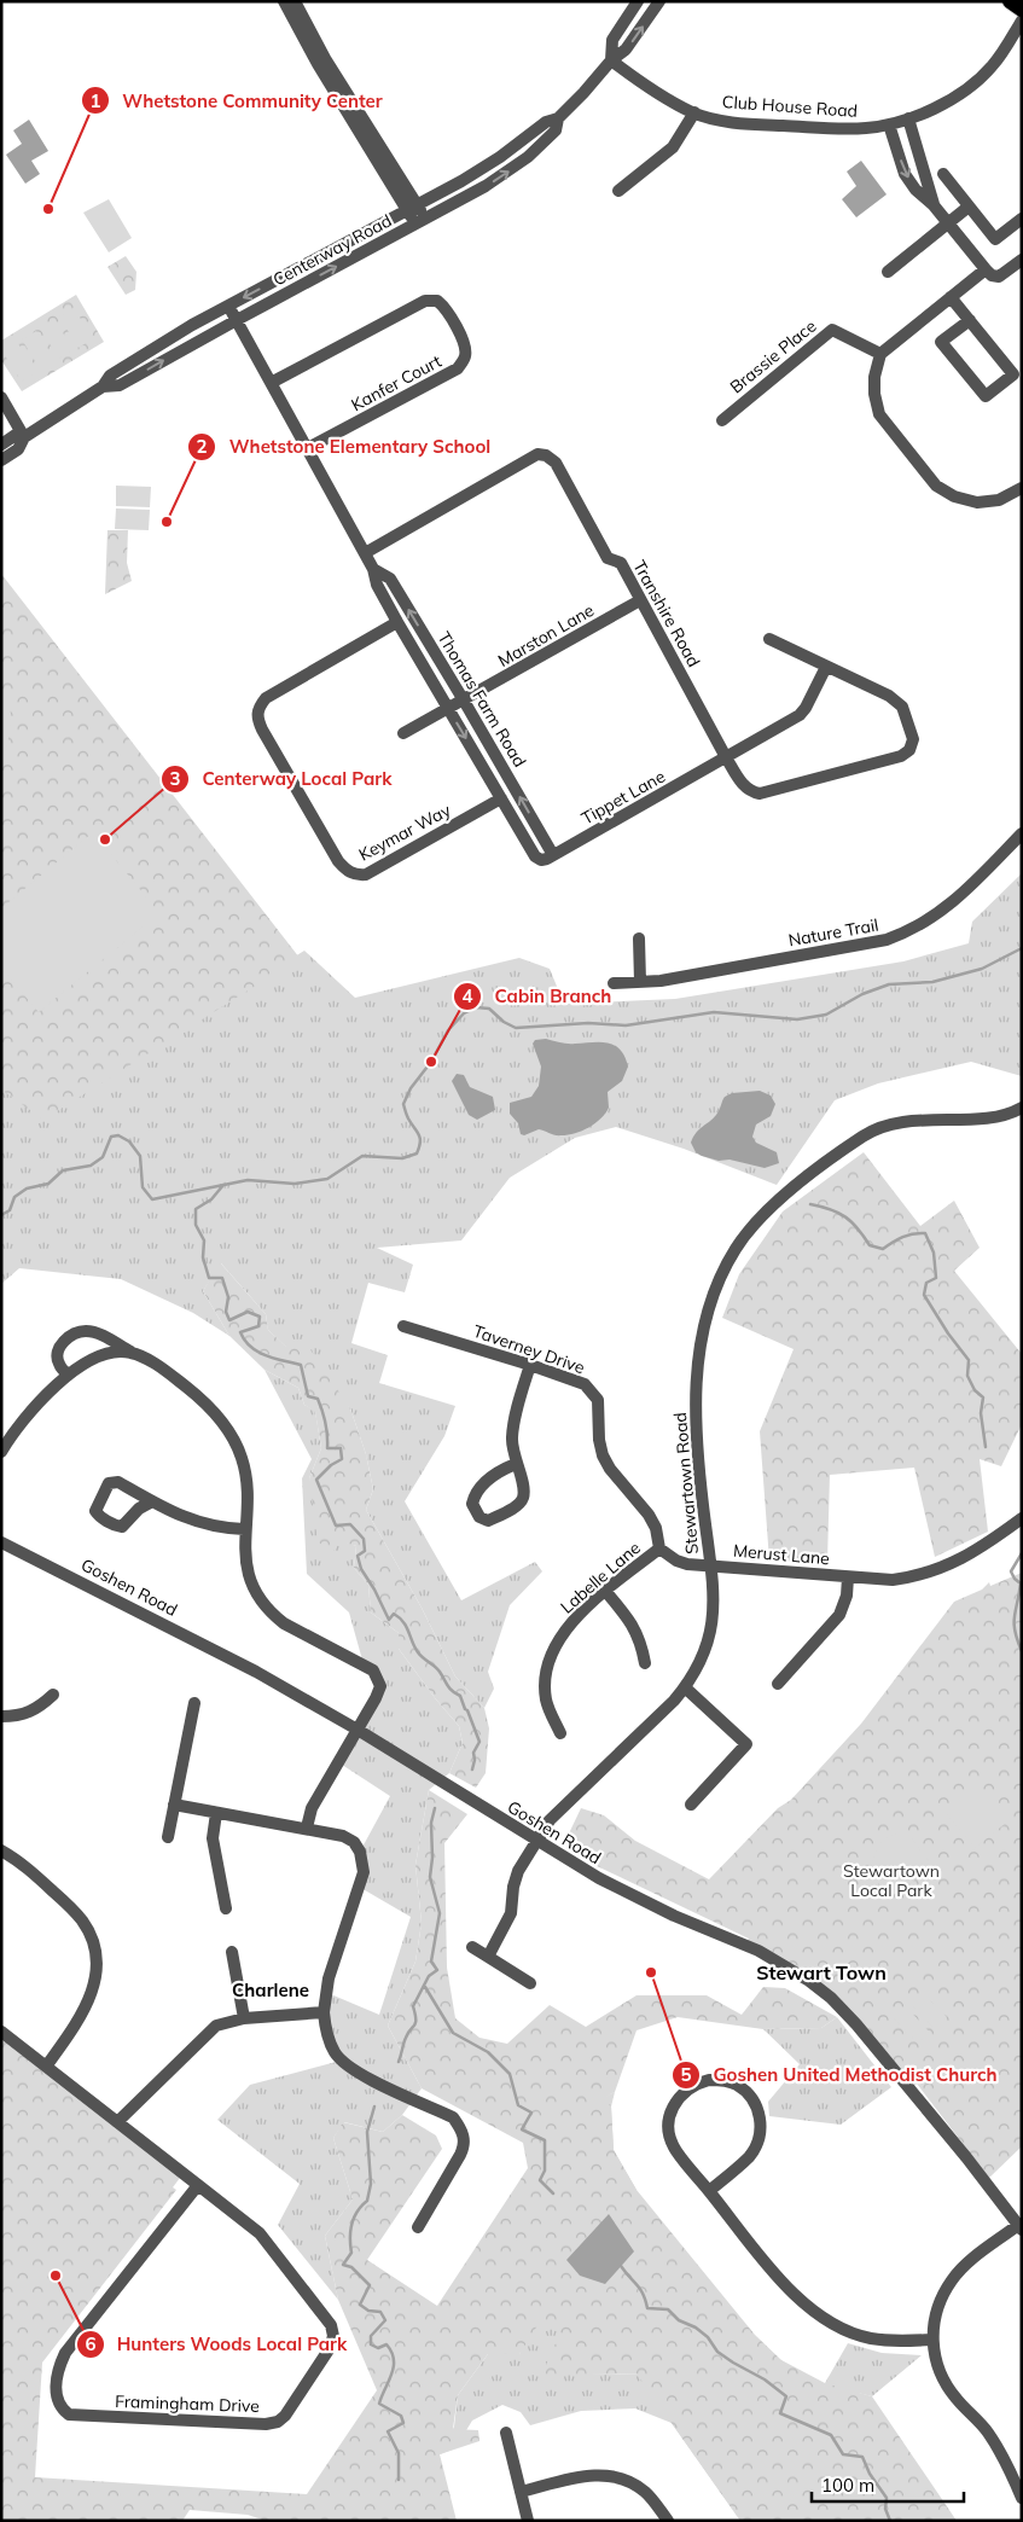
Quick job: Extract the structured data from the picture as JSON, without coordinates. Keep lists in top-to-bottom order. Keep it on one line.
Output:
{"streets":{"street":["Club House Road","Centerway Road","Brassie Place","Kanfer Court","Transhire Road","Marston Lane","Thomas Farm Road","Tippet Lane","Keymar Way","Nature Trail","Taverney Drive","Stewartown Road","Merust Lane","Labelle Lane","Goshen Road","Framingham Drive"]},"crossings":[["Club House Road","Centerway Road"],["Centerway Road","Thomas Farm Road"],["Kanfer Court","Thomas Farm Road"],["Transhire Road","Marston Lane"],["Transhire Road","Thomas Farm Road"],["Transhire Road","Tippet Lane"],["Marston Lane","Thomas Farm Road"],["Thomas Farm Road","Tippet Lane"],["Thomas Farm Road","Keymar Way"],["Taverney Drive","Labelle Lane"],["Stewartown Road","Merust Lane"],["Stewartown Road","Goshen Road"]],"districts":["Stewart Town","Charlene"],"parks":["Stewartown Local Park"],"places":["Whetstone Community Center","Whetstone Elementary School","Centerway Local Park","Cabin Branch","Goshen United Methodist Church","Hunters Woods Local Park"],"scale_bar":"100 m"}
